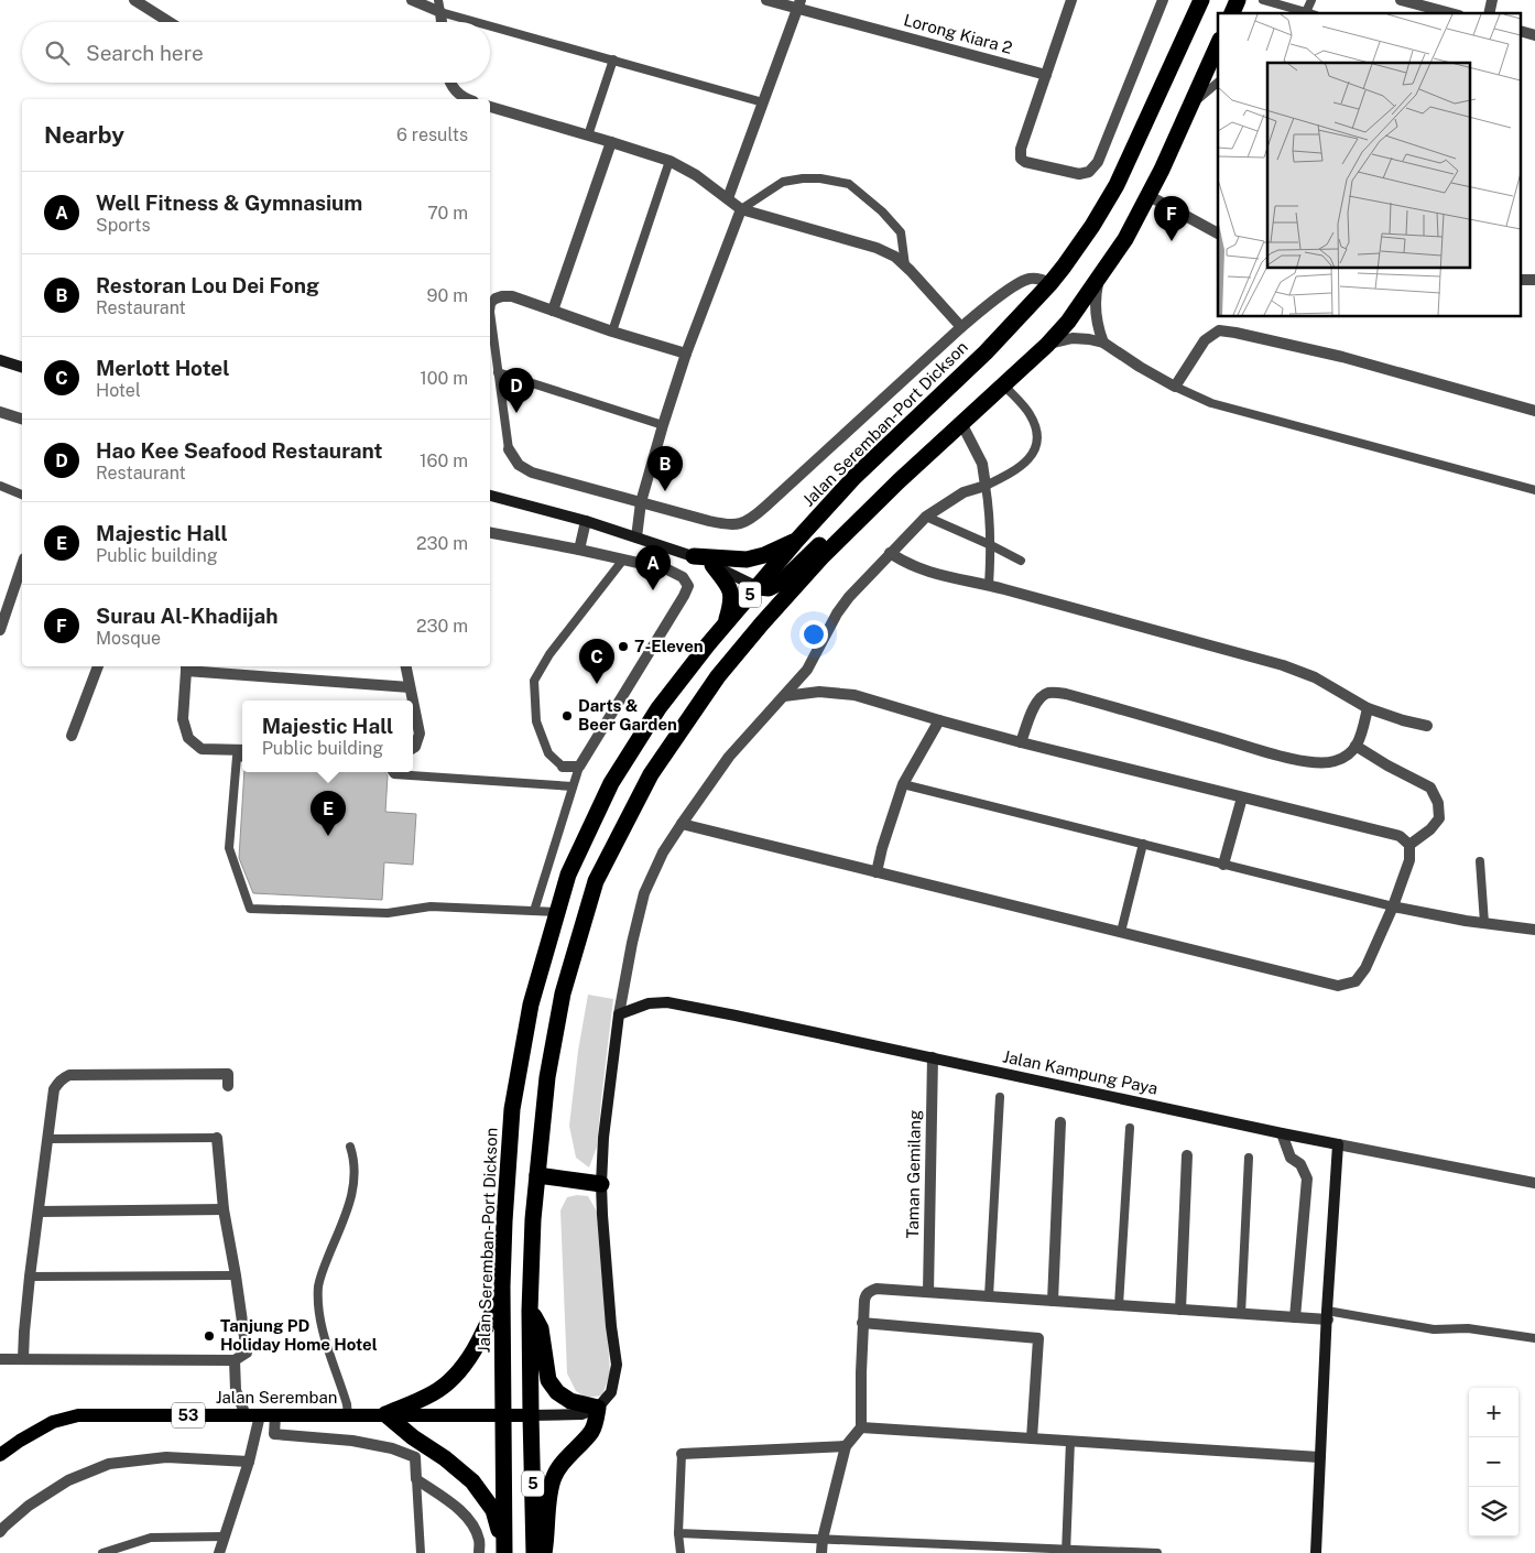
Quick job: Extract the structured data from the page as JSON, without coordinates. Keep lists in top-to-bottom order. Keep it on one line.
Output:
{"streets":{"highway":["Jalan Seremban-Port Dickson","5"],"main road":["Jalan Seremban","53"],"street":["Lorong Kiara 2","Jalan Kampung Paya","Taman Gemilang"]},"crossings":[["Jalan Seremban-Port Dickson","5"],["Jalan Seremban-Port Dickson","Jalan Seremban"],["5","Jalan Seremban"],["Jalan Kampung Paya","Taman Gemilang"]],"places":["7-Eleven","Darts & Beer Garden","Tanjung PD Holiday Home Hotel"],"page":{"search":"Search here","heading":["Nearby","6 results"],"list":[{"mark":"A","name":"Well Fitness & Gymnasium","note":"Sports","value":"70 m"},{"mark":"B","name":"Restoran Lou Dei Fong","note":"Restaurant","value":"90 m"},{"mark":"C","name":"Merlott Hotel","note":"Hotel","value":"100 m"},{"mark":"D","name":"Hao Kee Seafood Restaurant","note":"Restaurant","value":"160 m"},{"mark":"E","name":"Majestic Hall","note":"Public building","value":"230 m"},{"mark":"F","name":"Surau Al-Khadijah","note":"Mosque","value":"230 m"}],"pins":["F","D","B","A","C","E"],"popup":["Majestic Hall","Public building"],"map_buttons":["+","−"]}}
